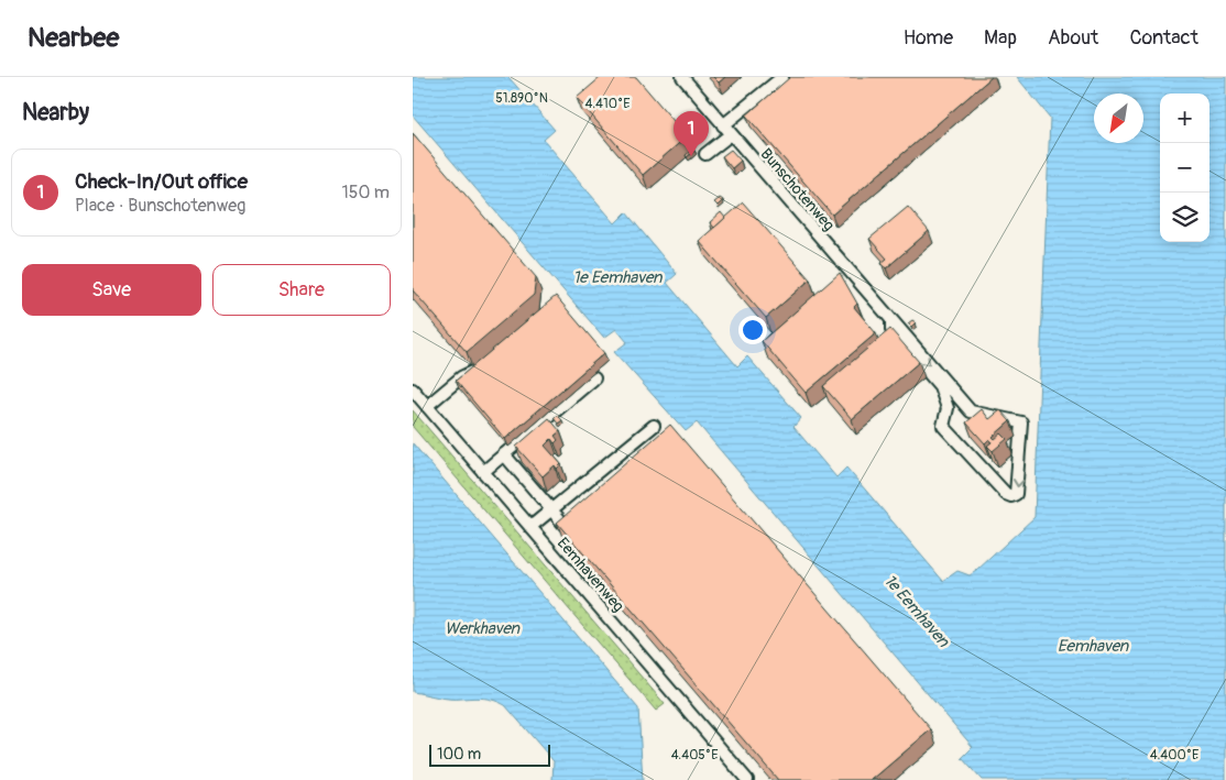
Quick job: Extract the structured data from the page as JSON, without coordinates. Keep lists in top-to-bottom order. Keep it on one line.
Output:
{"streets":{"street":["Bunschotenweg","Eemhavenweg"]},"water":["1e Eemhaven","Werkhaven","Eemhaven"],"scale_bar":"100 m","north":"bottom left","page":{"header":"Nearbee","nav":["Home","Map","About","Contact"],"heading":"Nearby","map_buttons":["+","−"],"pins":"1","list":[{"mark":"1","name":"Check-In/Out office","note":"Place · Bunschotenweg","value":"150 m"}],"buttons":["Save","Share"],"scale":"100 m"},"coordinates":["51.890°N","4.410°E","4.405°E","4.400°E"]}
